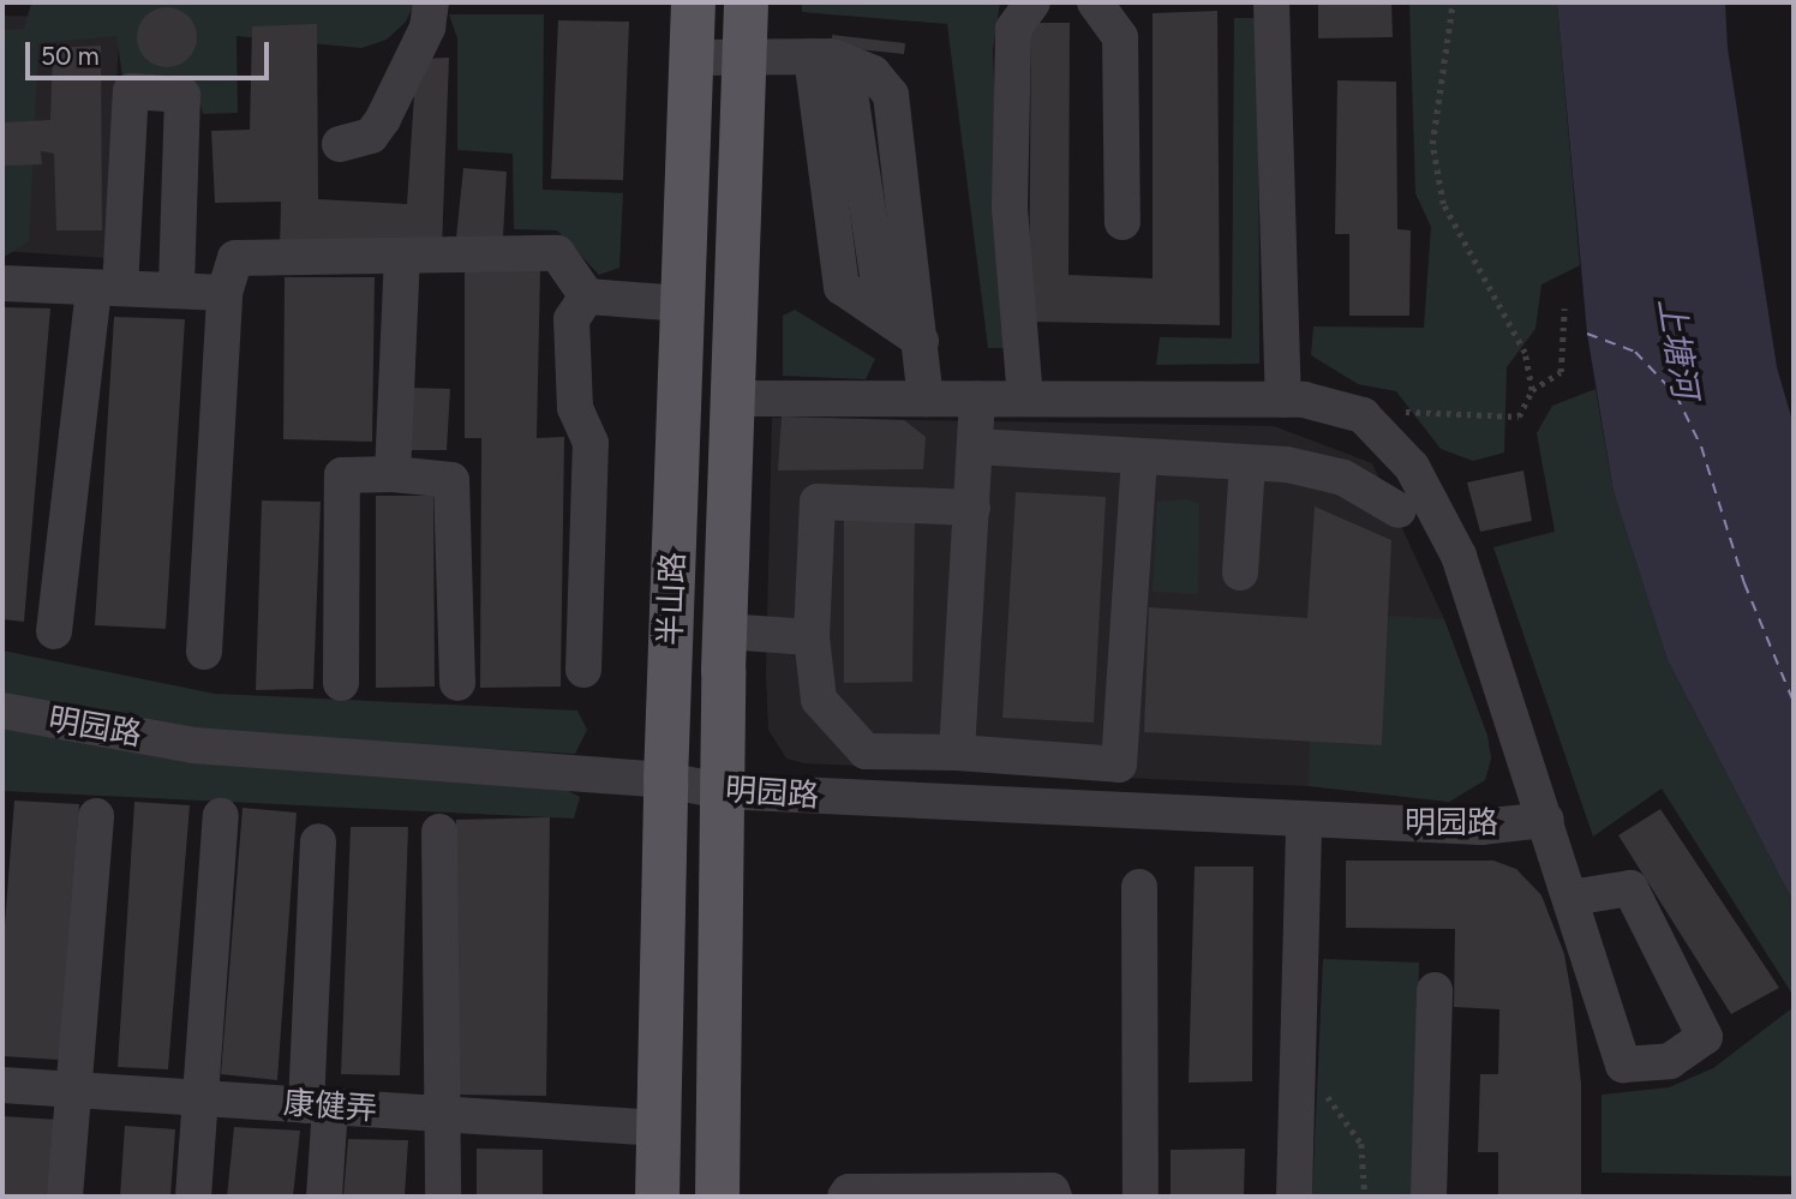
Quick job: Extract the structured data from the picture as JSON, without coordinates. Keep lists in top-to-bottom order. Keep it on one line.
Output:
{"streets":{"main road":["半山路"],"street":["明园路","康健弄"]},"crossings":[["半山路","明园路"],["半山路","康健弄"]],"water":["上塘河"],"scale_bar":"50 m"}
